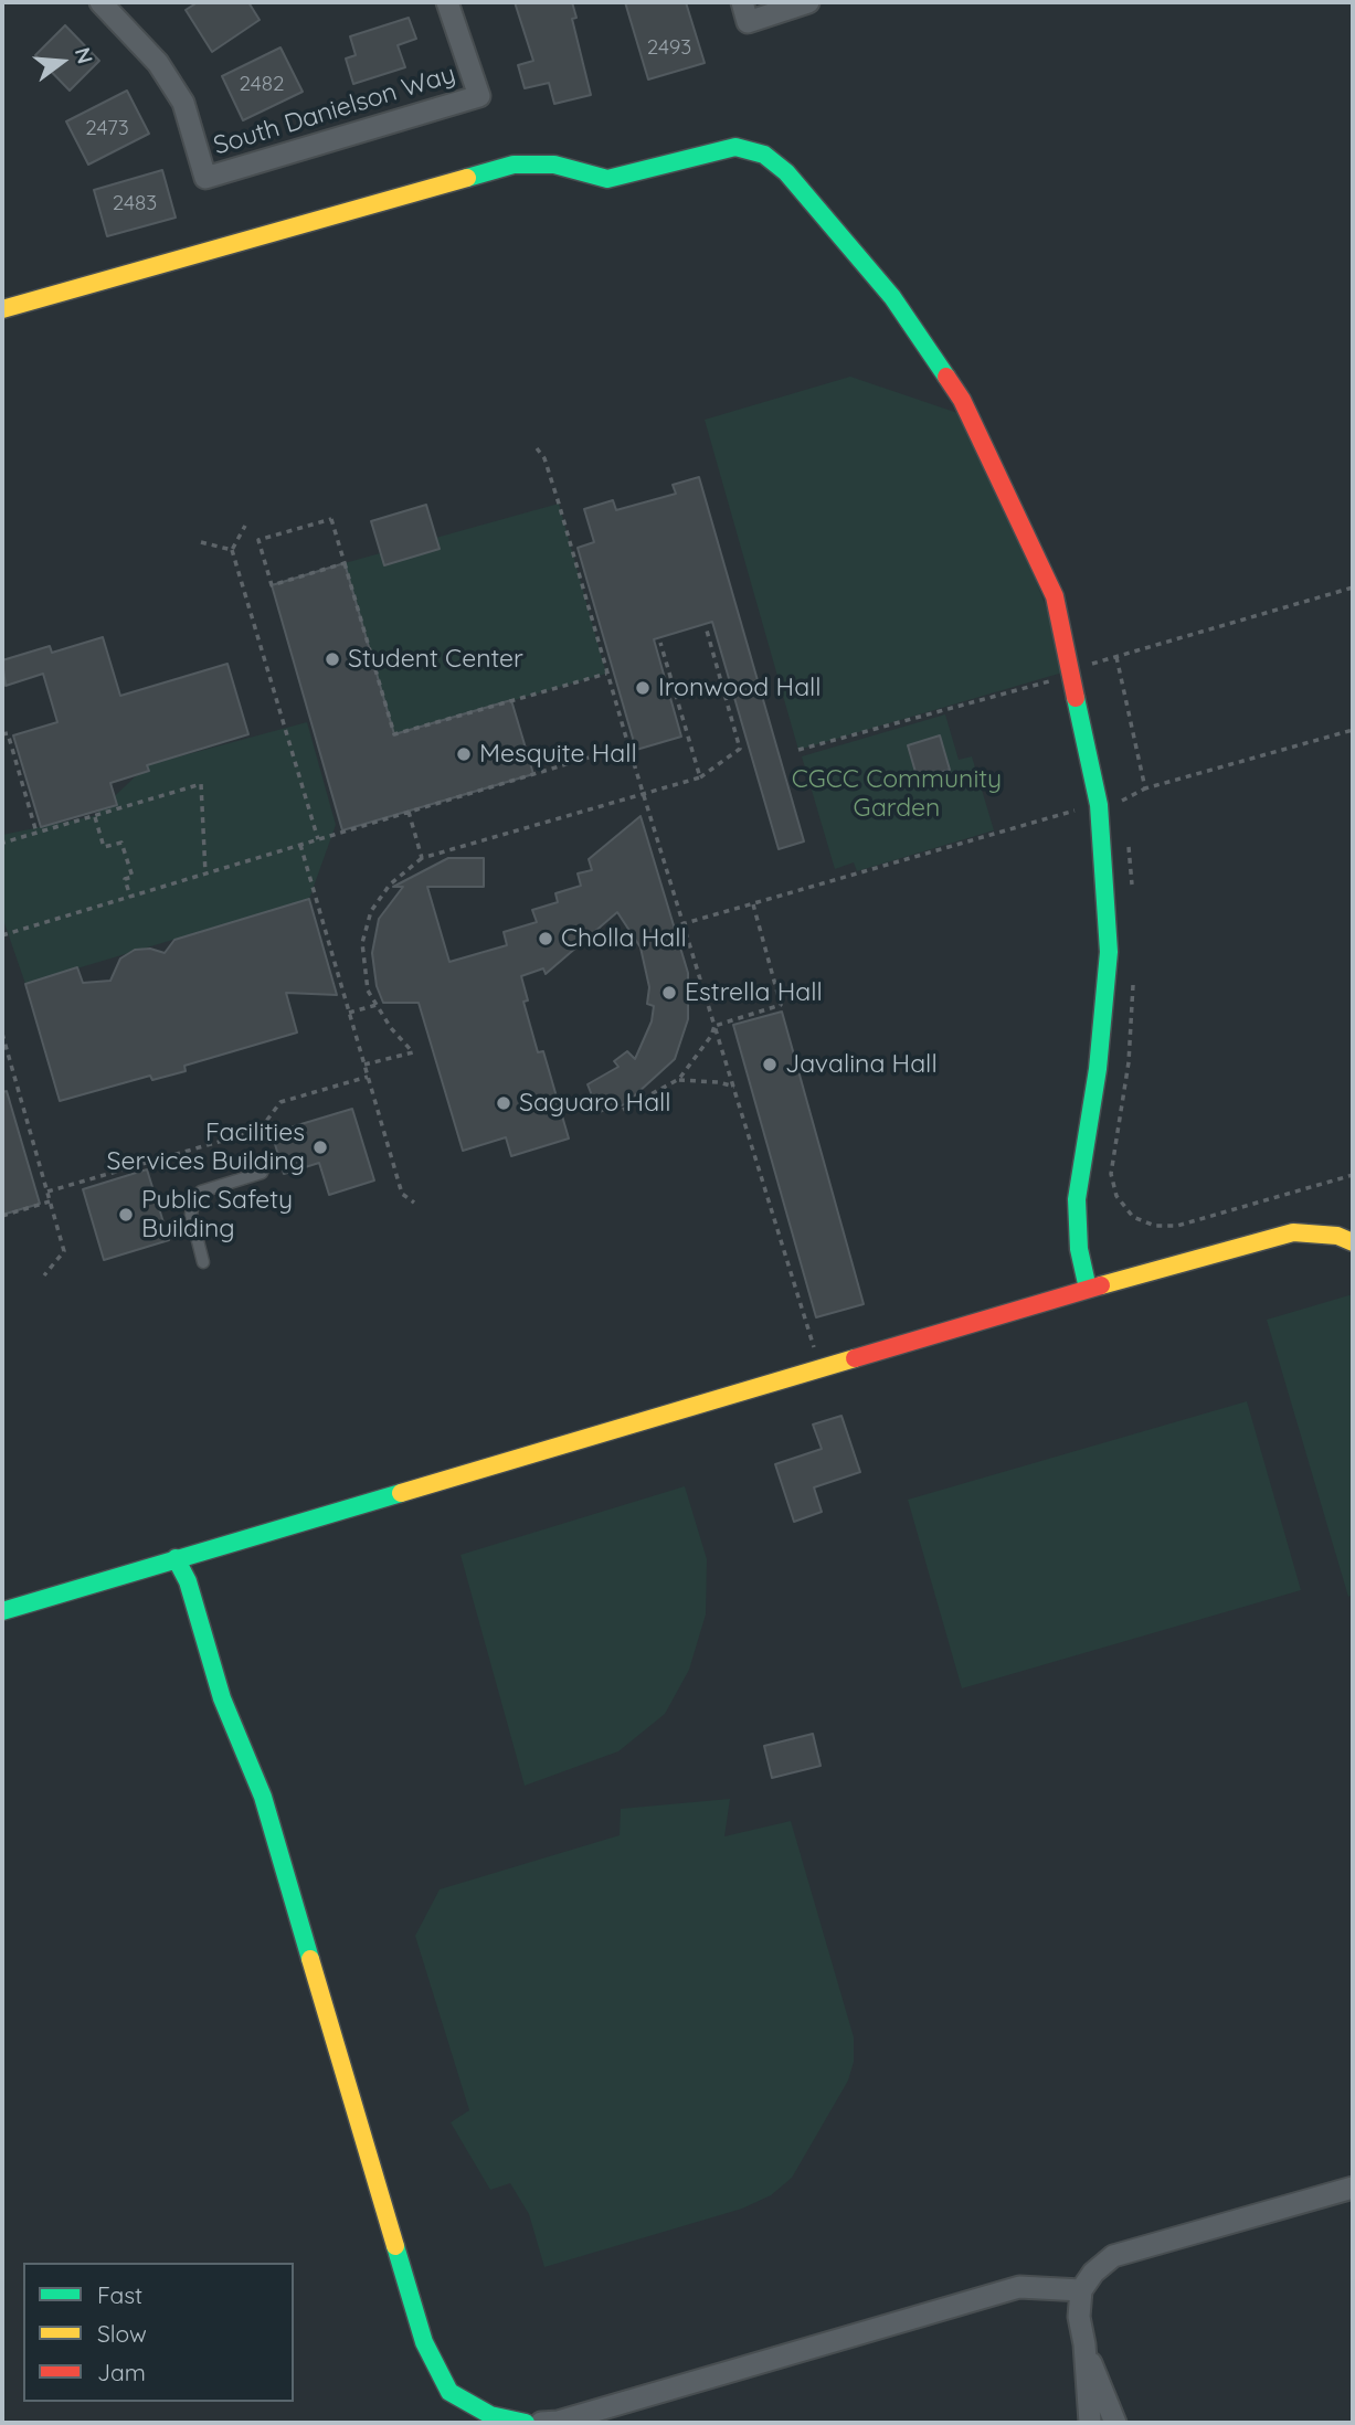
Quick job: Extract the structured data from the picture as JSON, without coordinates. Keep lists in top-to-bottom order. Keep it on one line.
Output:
{"streets":{"street":["South Danielson Way"]},"parks":["CGCC Community Garden"],"places":["Student Center","Ironwood Hall","Mesquite Hall","Cholla Hall","Estrella Hall","Javalina Hall","Saguaro Hall","Facilities Services Building","Public Safety Building"],"house_numbers":["2493","2482","2473","2483"],"legend":["Fast","Slow","Jam"],"north":"right"}
